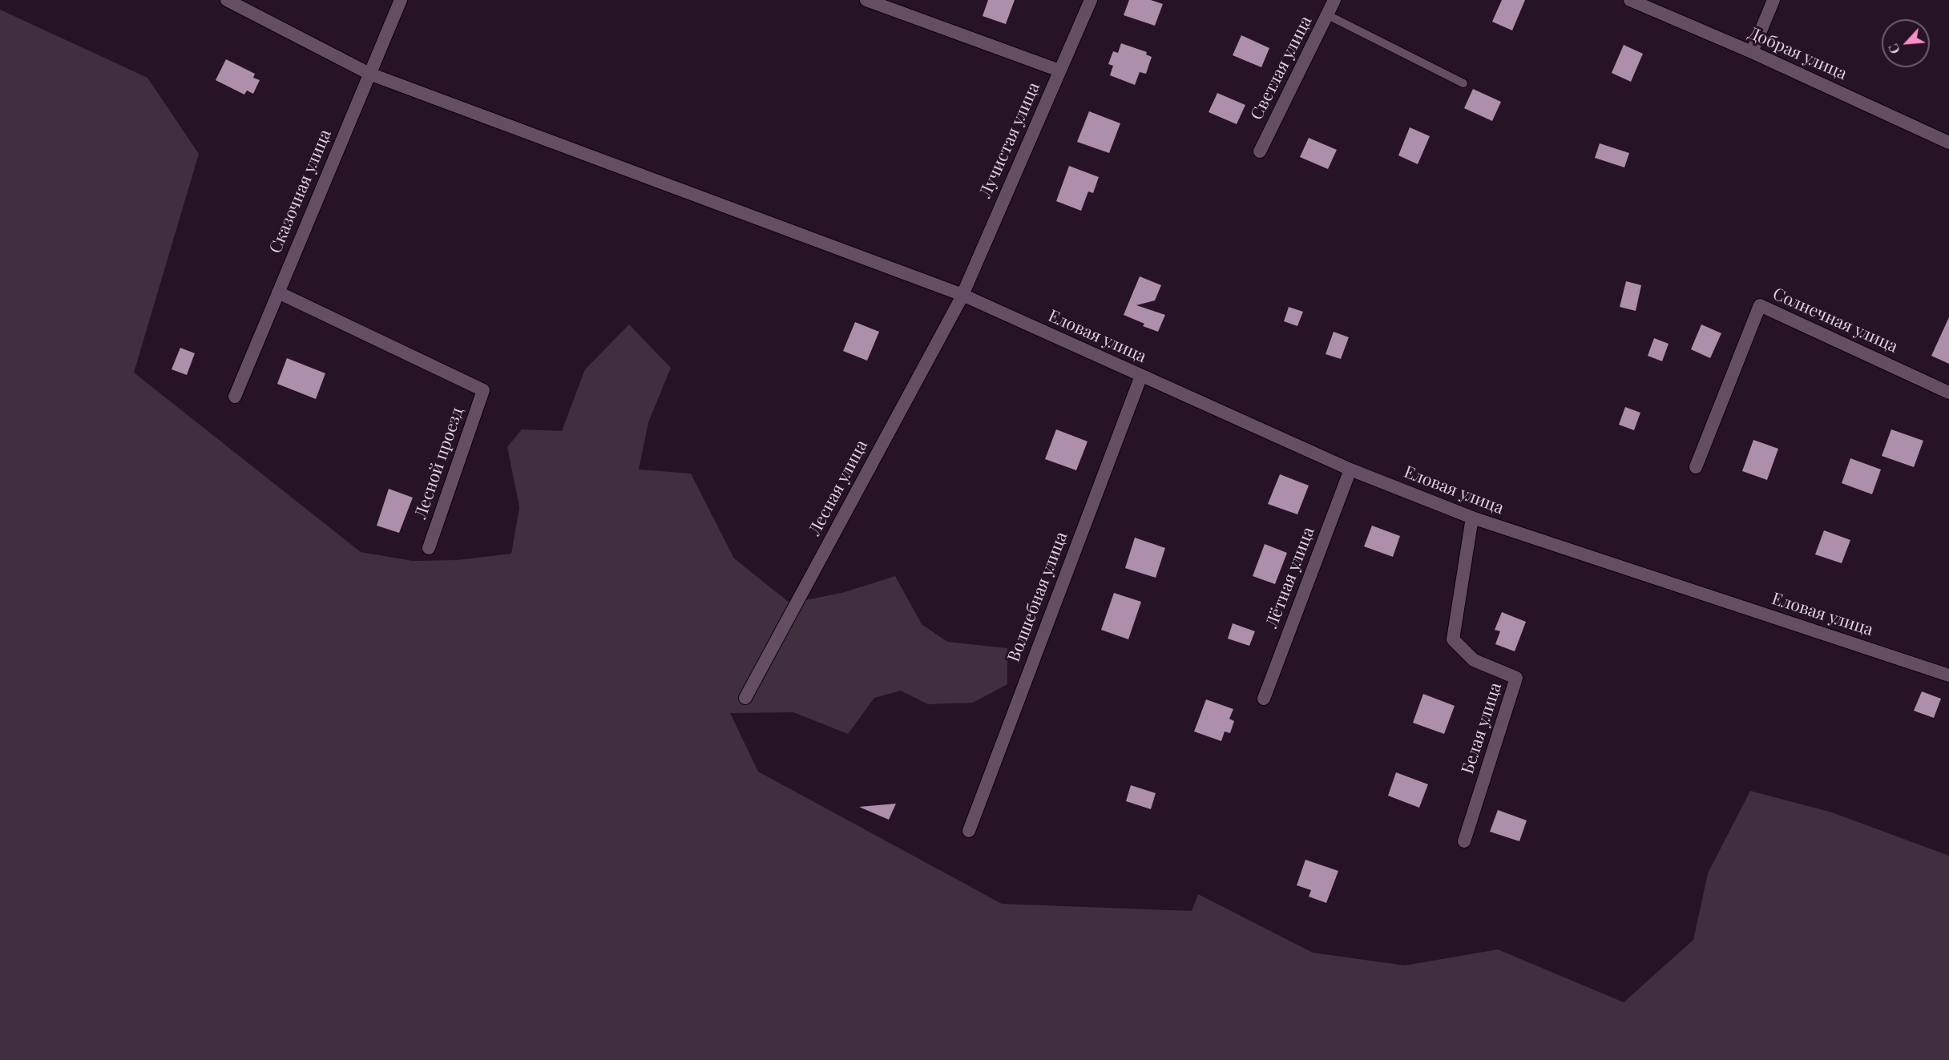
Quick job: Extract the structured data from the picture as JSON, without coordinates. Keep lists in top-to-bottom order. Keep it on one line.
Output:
{"streets":{"street":["Добрая улица","Светлая улица","Лучистая улица","Сказочная улица","Солнечная улица","Еловая улица","Лесной проезд","Лесная улица","Лётная улица","Волшебная улица","Белая улица"]},"crossings":[["Лучистая улица","Еловая улица"],["Лучистая улица","Лесная улица"],["Сказочная улица","Еловая улица"],["Сказочная улица","Лесной проезд"],["Еловая улица","Лесная улица"],["Еловая улица","Лётная улица"],["Еловая улица","Волшебная улица"],["Еловая улица","Белая улица"]],"north":"bottom left"}
